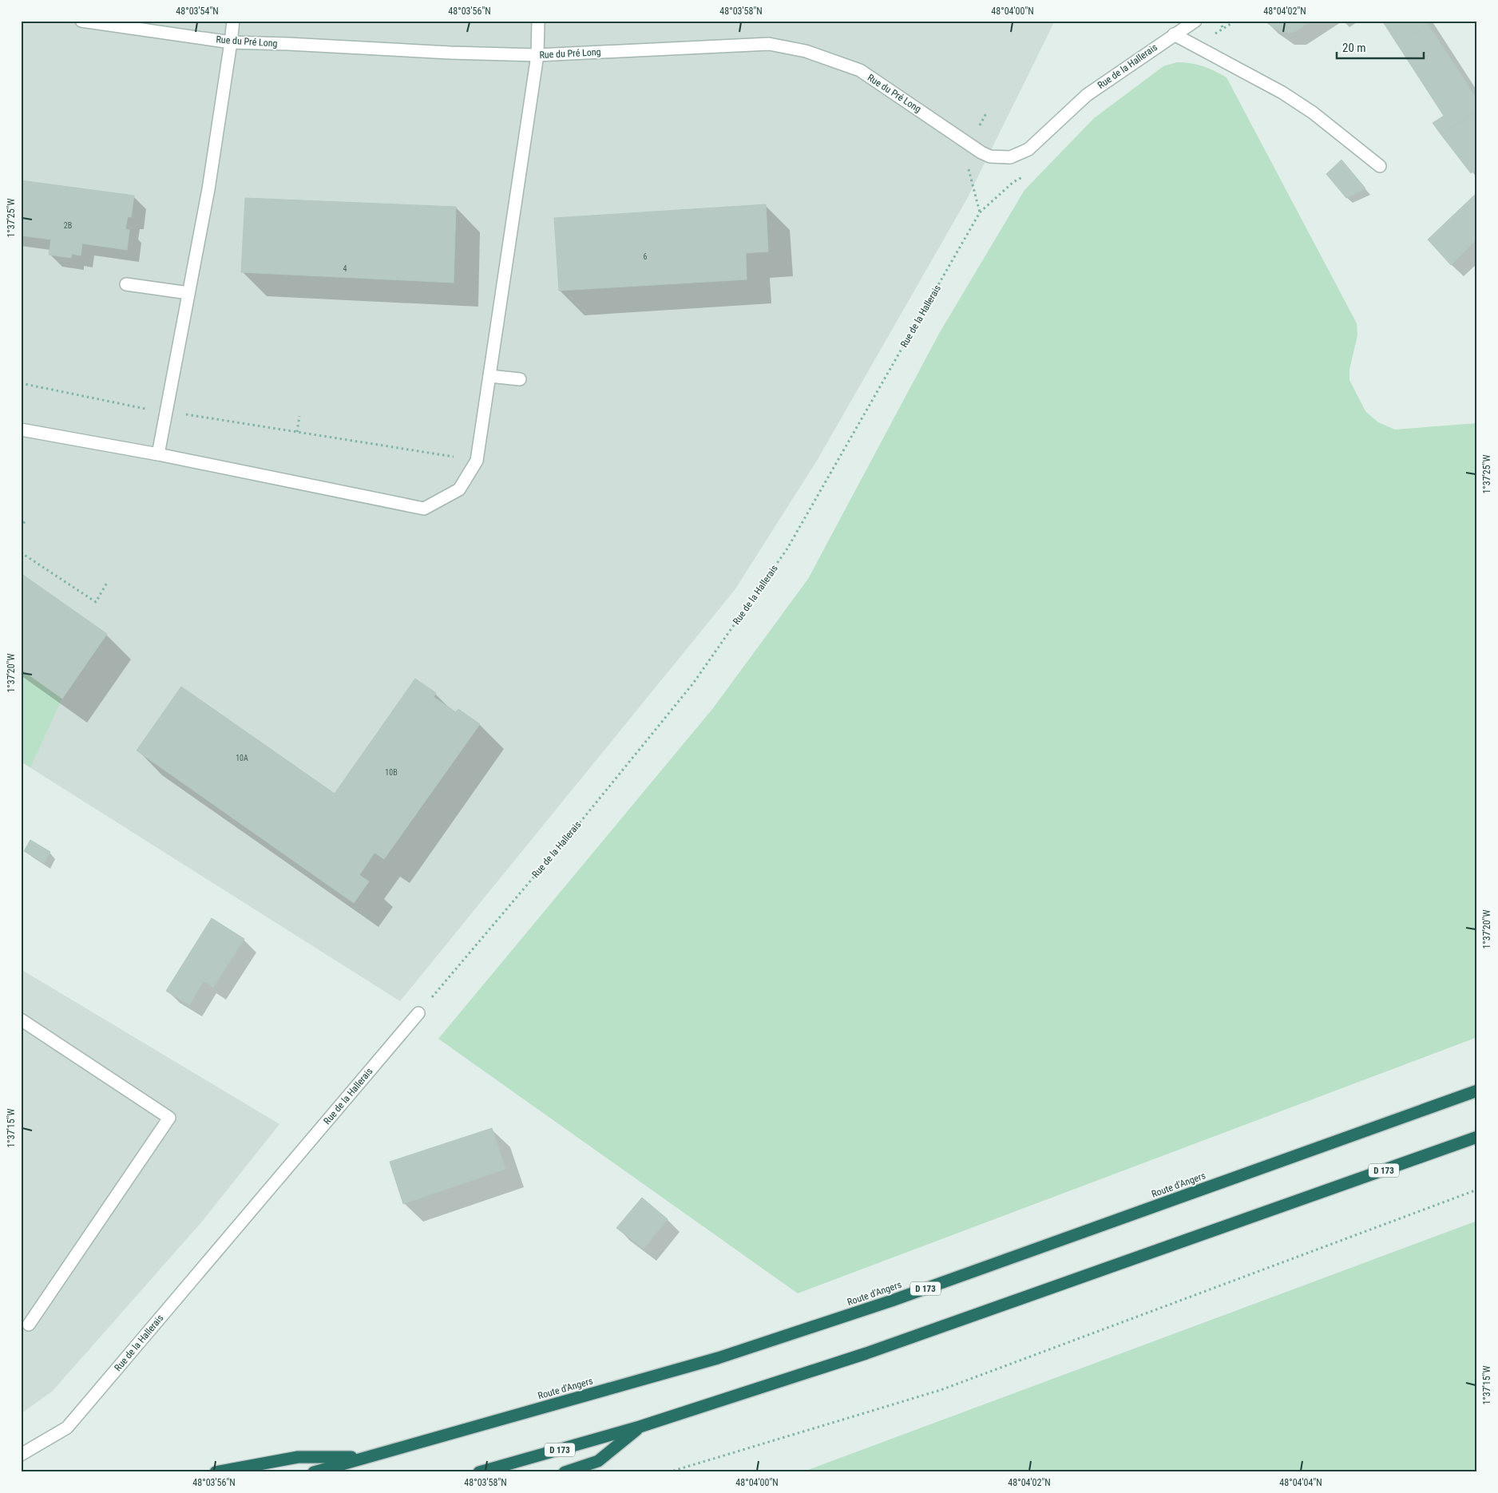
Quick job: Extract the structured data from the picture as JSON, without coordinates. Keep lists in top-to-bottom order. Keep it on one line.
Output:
{"streets":{"highway":["D 173","Route d'Angers"],"street":["Rue du Pré Long","Rue de la Hallerais"]},"crossings":[["Rue du Pré Long","Rue de la Hallerais"]],"house_numbers":["2B","6","4","10A","10B"],"scale_bar":"20 m","coordinates":["48°03'54\"N","48°03'56\"N","48°03'58\"N","48°04'00\"N","48°04'02\"N","1°37'25\"W","1°37'20\"W","1°37'15\"W","48°04'04\"N"]}
